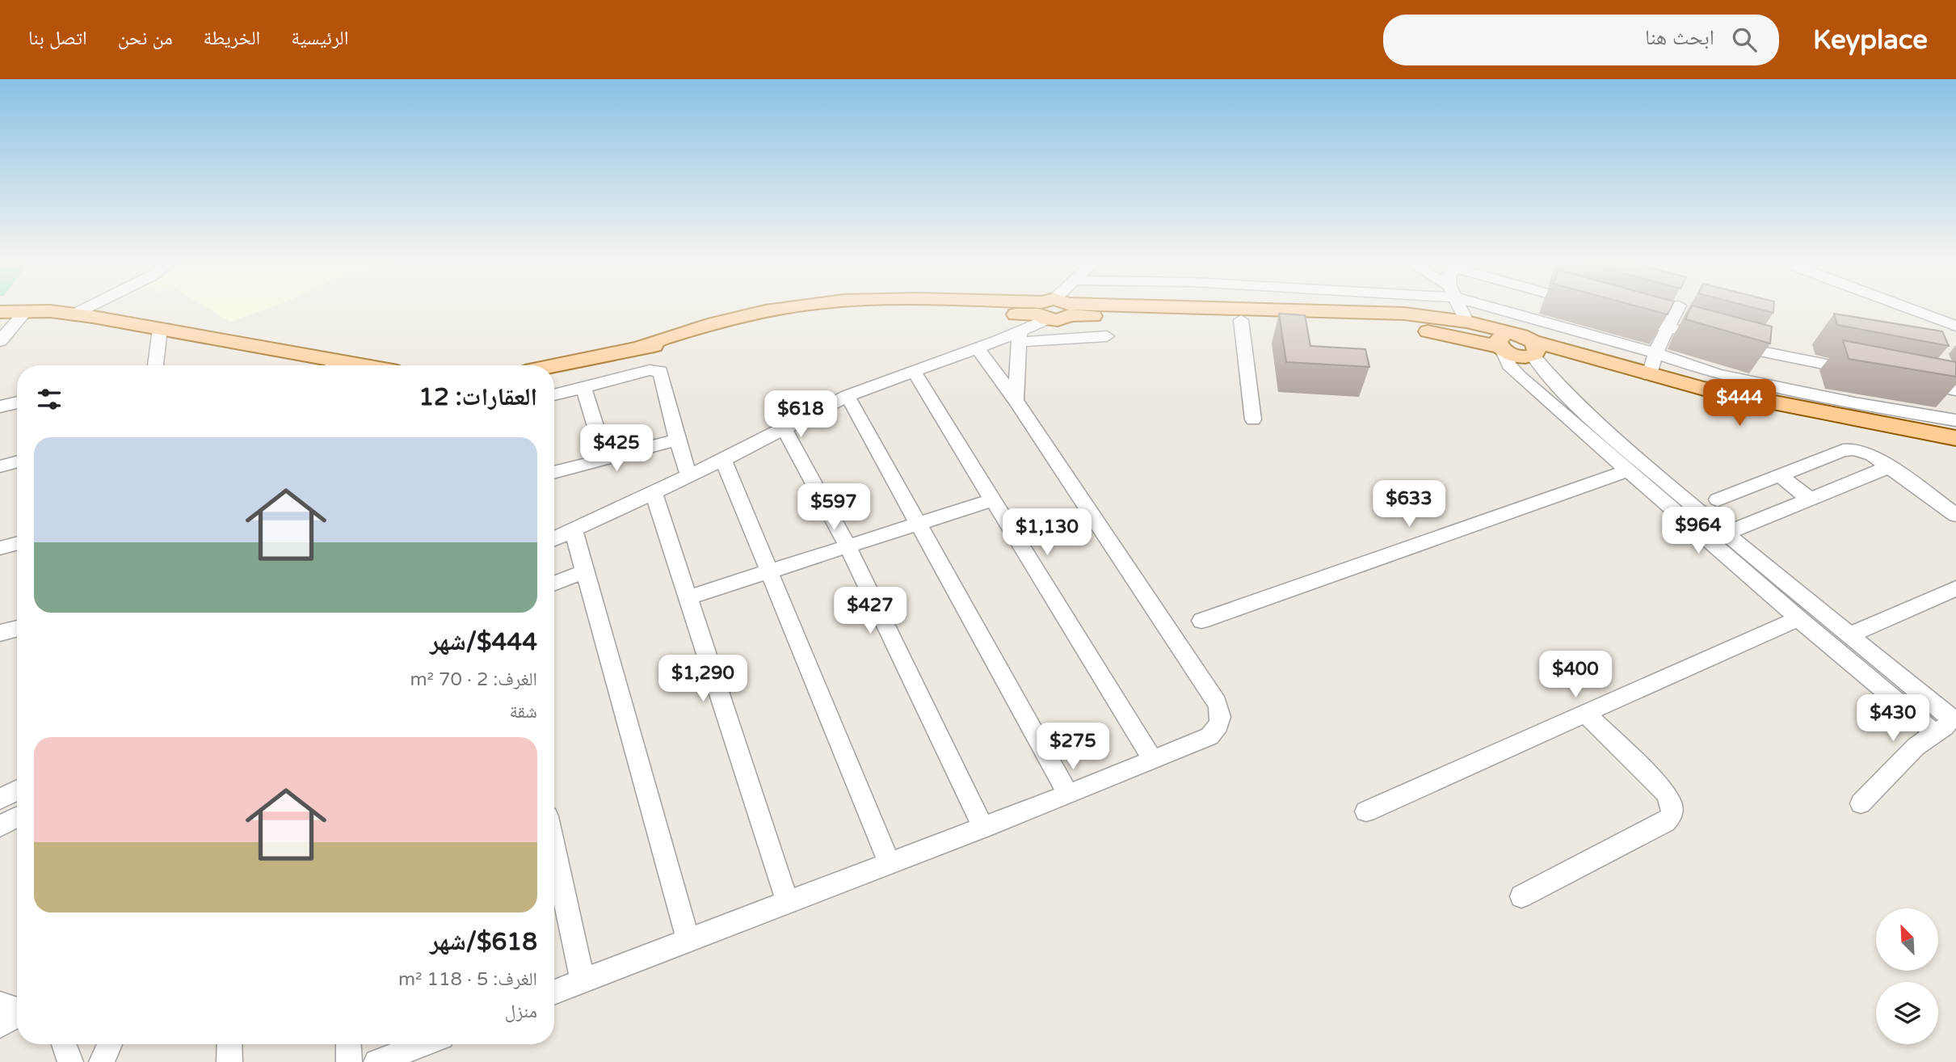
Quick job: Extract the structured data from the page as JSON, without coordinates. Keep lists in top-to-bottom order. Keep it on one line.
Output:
{"north":"top left","page":{"header":"Keyplace","search":"ابحث هنا","nav":["الرئيسية","الخريطة","من نحن","اتصل بنا"],"heading":"العقارات: 12","price":["$444","$618","$425","$633","$597","$964","$1,130","$427","$400","$1,290","$430","$275"],"list":[{"name":"$444/شهر","note":"الغرف: 2 · 70 m² · شقة"},{"name":"$618/شهر","note":"الغرف: 5 · 118 m² · منزل"}]}}
